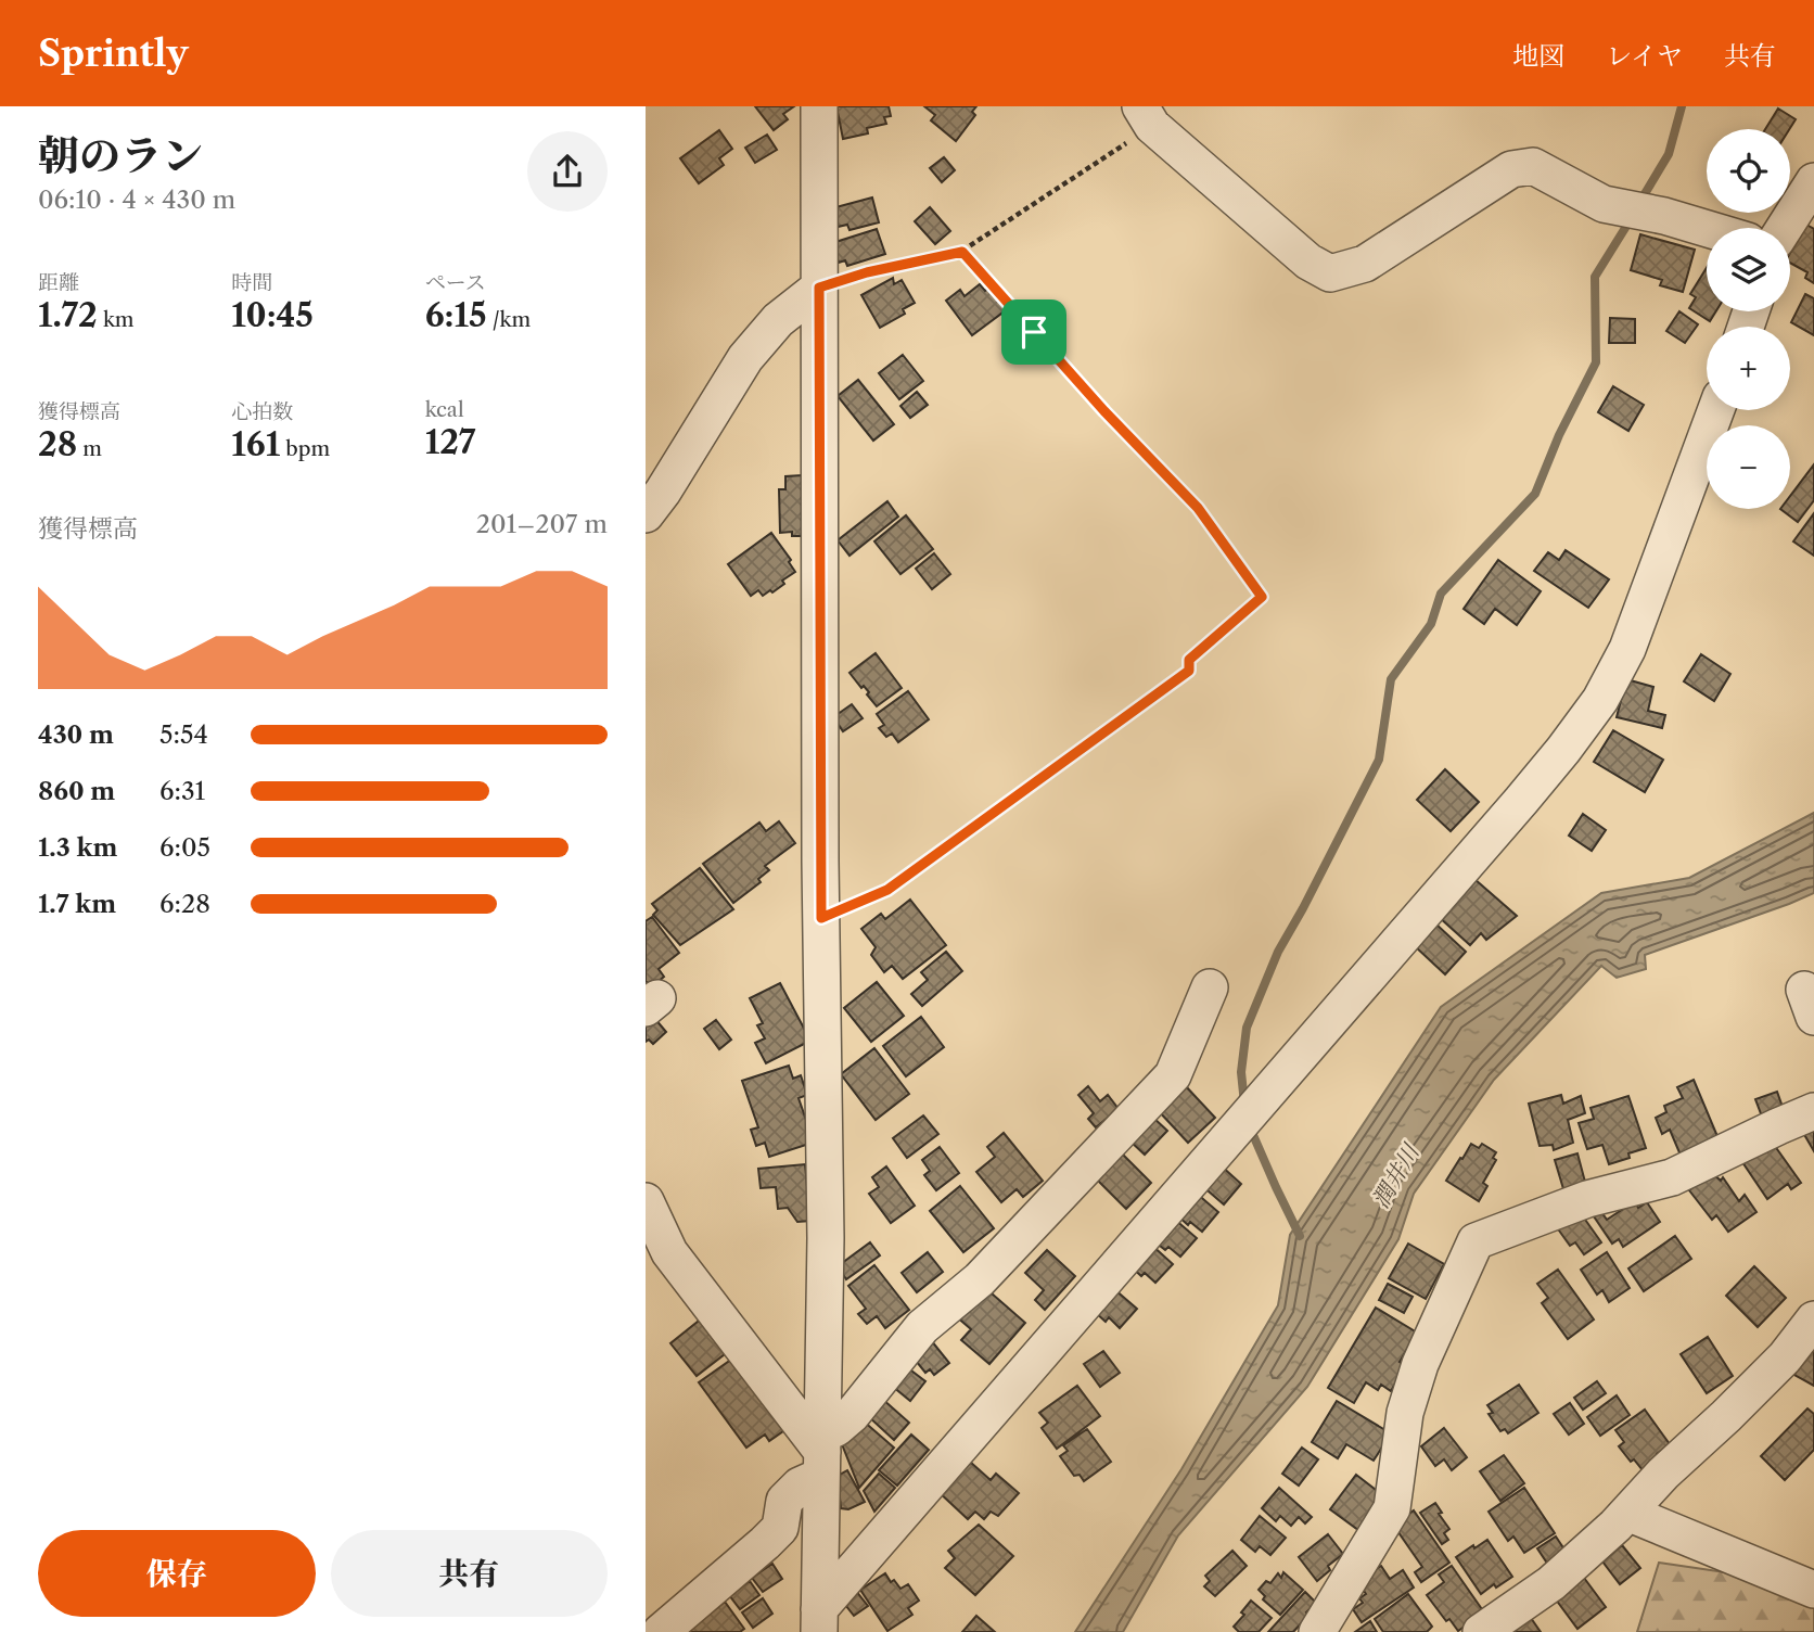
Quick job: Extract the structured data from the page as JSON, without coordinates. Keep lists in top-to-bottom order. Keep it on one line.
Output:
{"water":["潤井川"],"page":{"header":"Sprintly","nav":["地図","レイヤ","共有"],"heading":["朝のラン","06:10 · 4 × 430 m"],"map_buttons":["+","−"],"stats":[["距離","1.72 km"],["時間","10:45"],["ペース","6:15 /km"],["獲得標高","28 m"],["心拍数","161 bpm"],["kcal","127"]],"chart":["獲得標高","201–207 m"],"list":[{"name":"430 m","note":"5:54"},{"name":"860 m","note":"6:31"},{"name":"1.3 km","note":"6:05"},{"name":"1.7 km","note":"6:28"}],"buttons":["保存","共有"]}}
